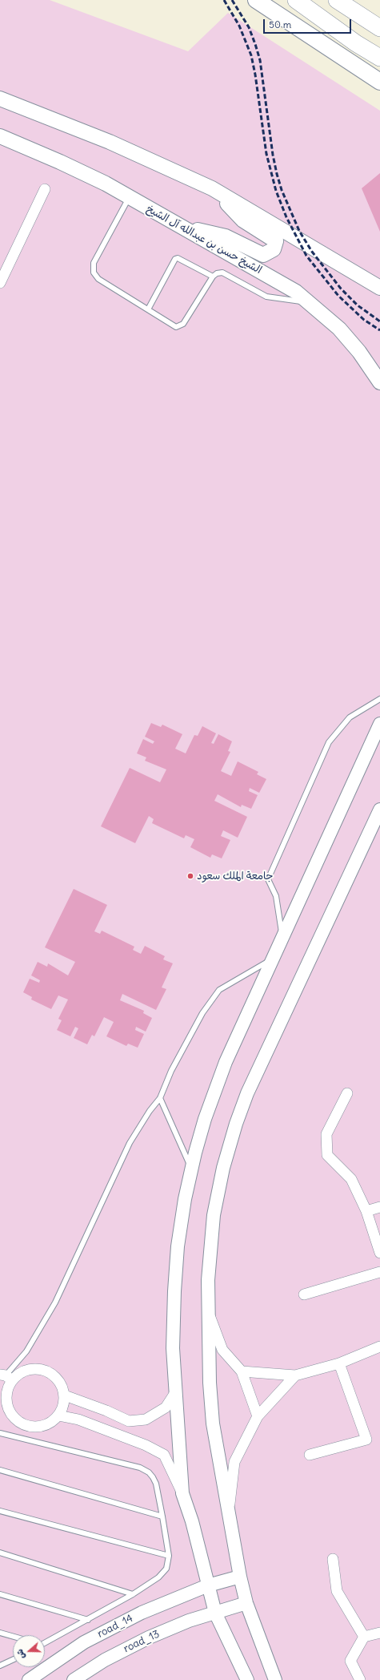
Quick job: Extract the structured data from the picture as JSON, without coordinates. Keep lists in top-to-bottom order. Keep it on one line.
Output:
{"streets":{"main road":["الشيخ حسن بن عبدالله آل الشيخ"],"street":["road_14","road_13"]},"places":["جامعة الملك سعود"],"scale_bar":"50 m","north":"left"}
